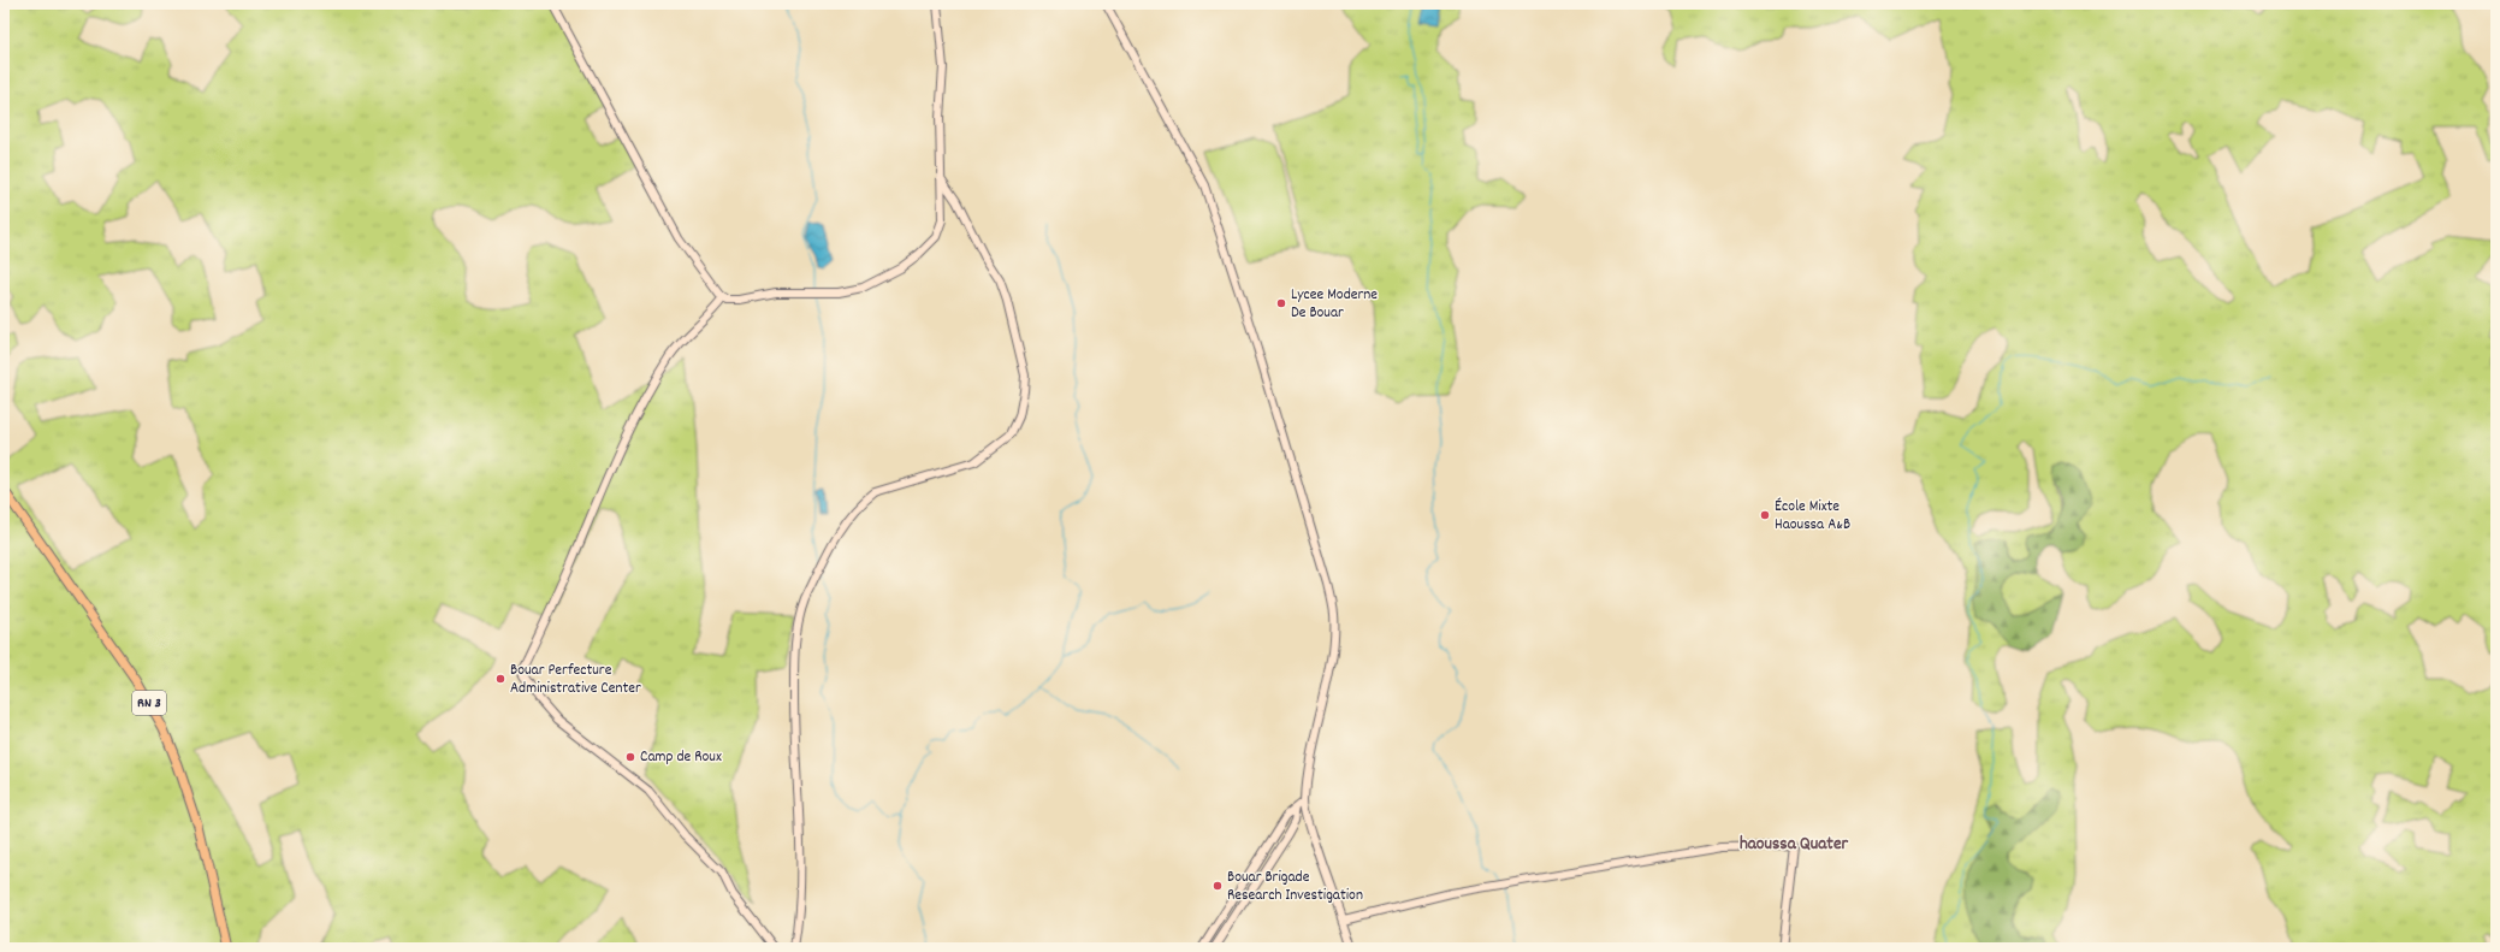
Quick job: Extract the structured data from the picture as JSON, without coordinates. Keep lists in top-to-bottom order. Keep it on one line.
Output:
{"streets":{"main road":["RN 3"]},"districts":["haoussa Quater"],"places":["Lycee Moderne De Bouar","École Mixte Haoussa A&B","Bouar Perfecture Administrative Center","Camp de Roux","Bouar Brigade Research Investigation"]}
